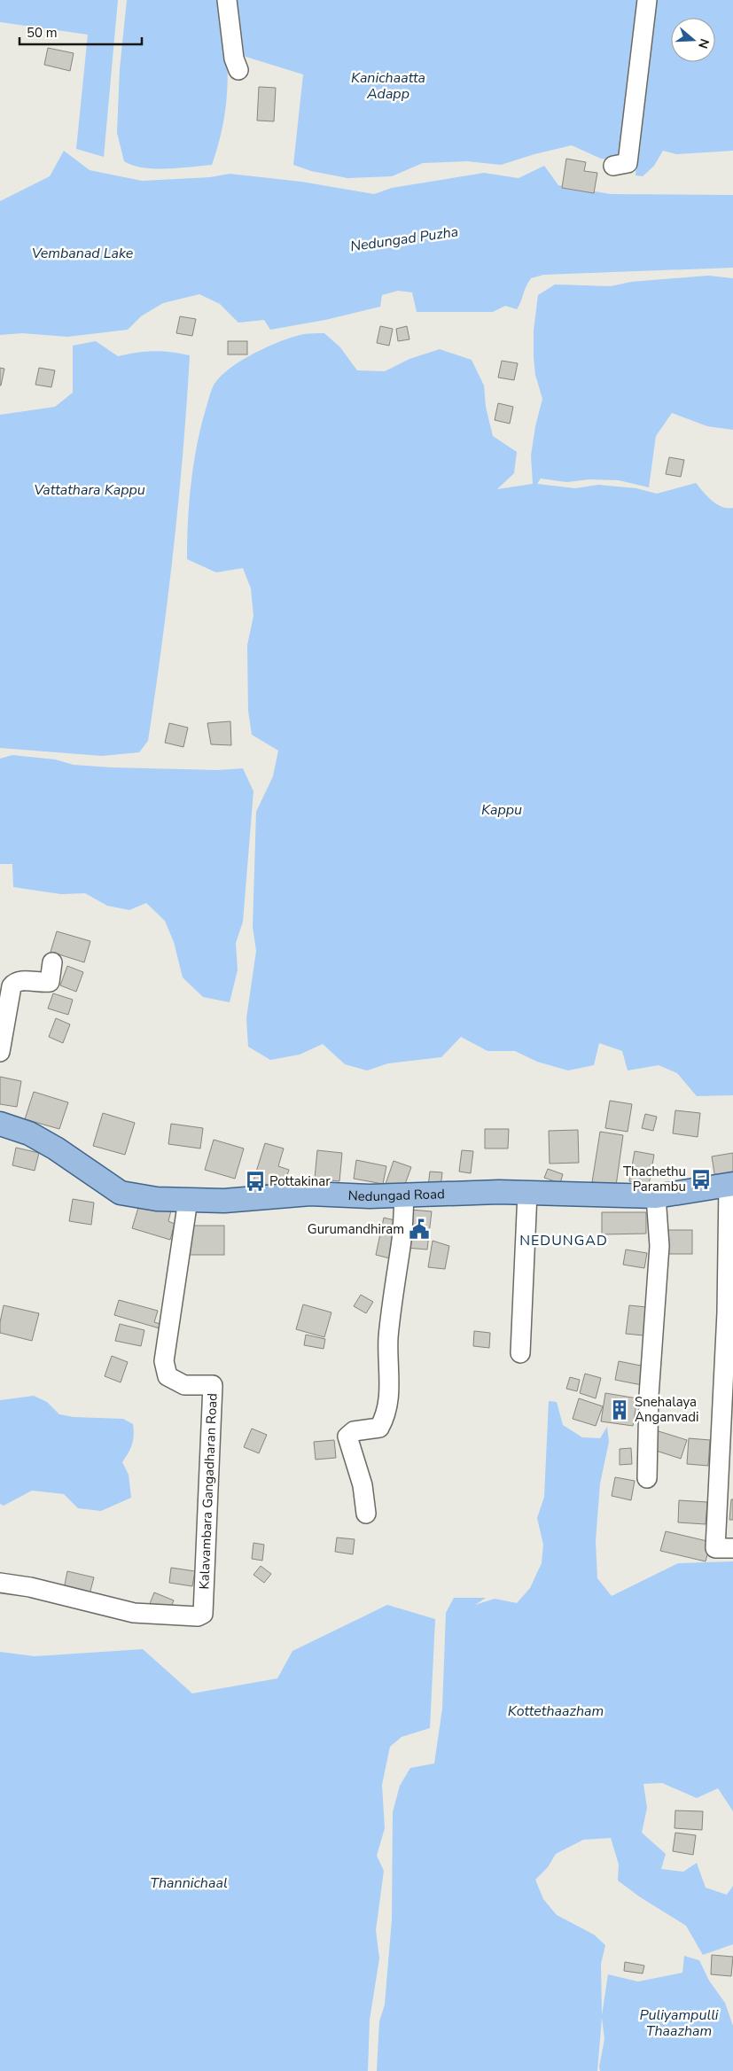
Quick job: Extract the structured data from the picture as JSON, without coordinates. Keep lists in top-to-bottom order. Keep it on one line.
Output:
{"streets":{"main road":["Nedungad Road"],"street":["Kalavambara Gangadharan Road"]},"crossings":[["Nedungad Road","Kalavambara Gangadharan Road"]],"districts":["NEDUNGAD"],"water":["Kanichaatta Adapp","Nedungad Puzha","Vembanad Lake","Vattathara Kappu","Kappu","Kottethaazham","Thannichaal","Puliyampulli Thaazham"],"places":{"bus stop":["Thachethu Parambu","Pottakinar"],"public building":["Gurumandhiram"],"building":["Snehalaya Anganvadi"]},"scale_bar":"50 m","north":"right"}
